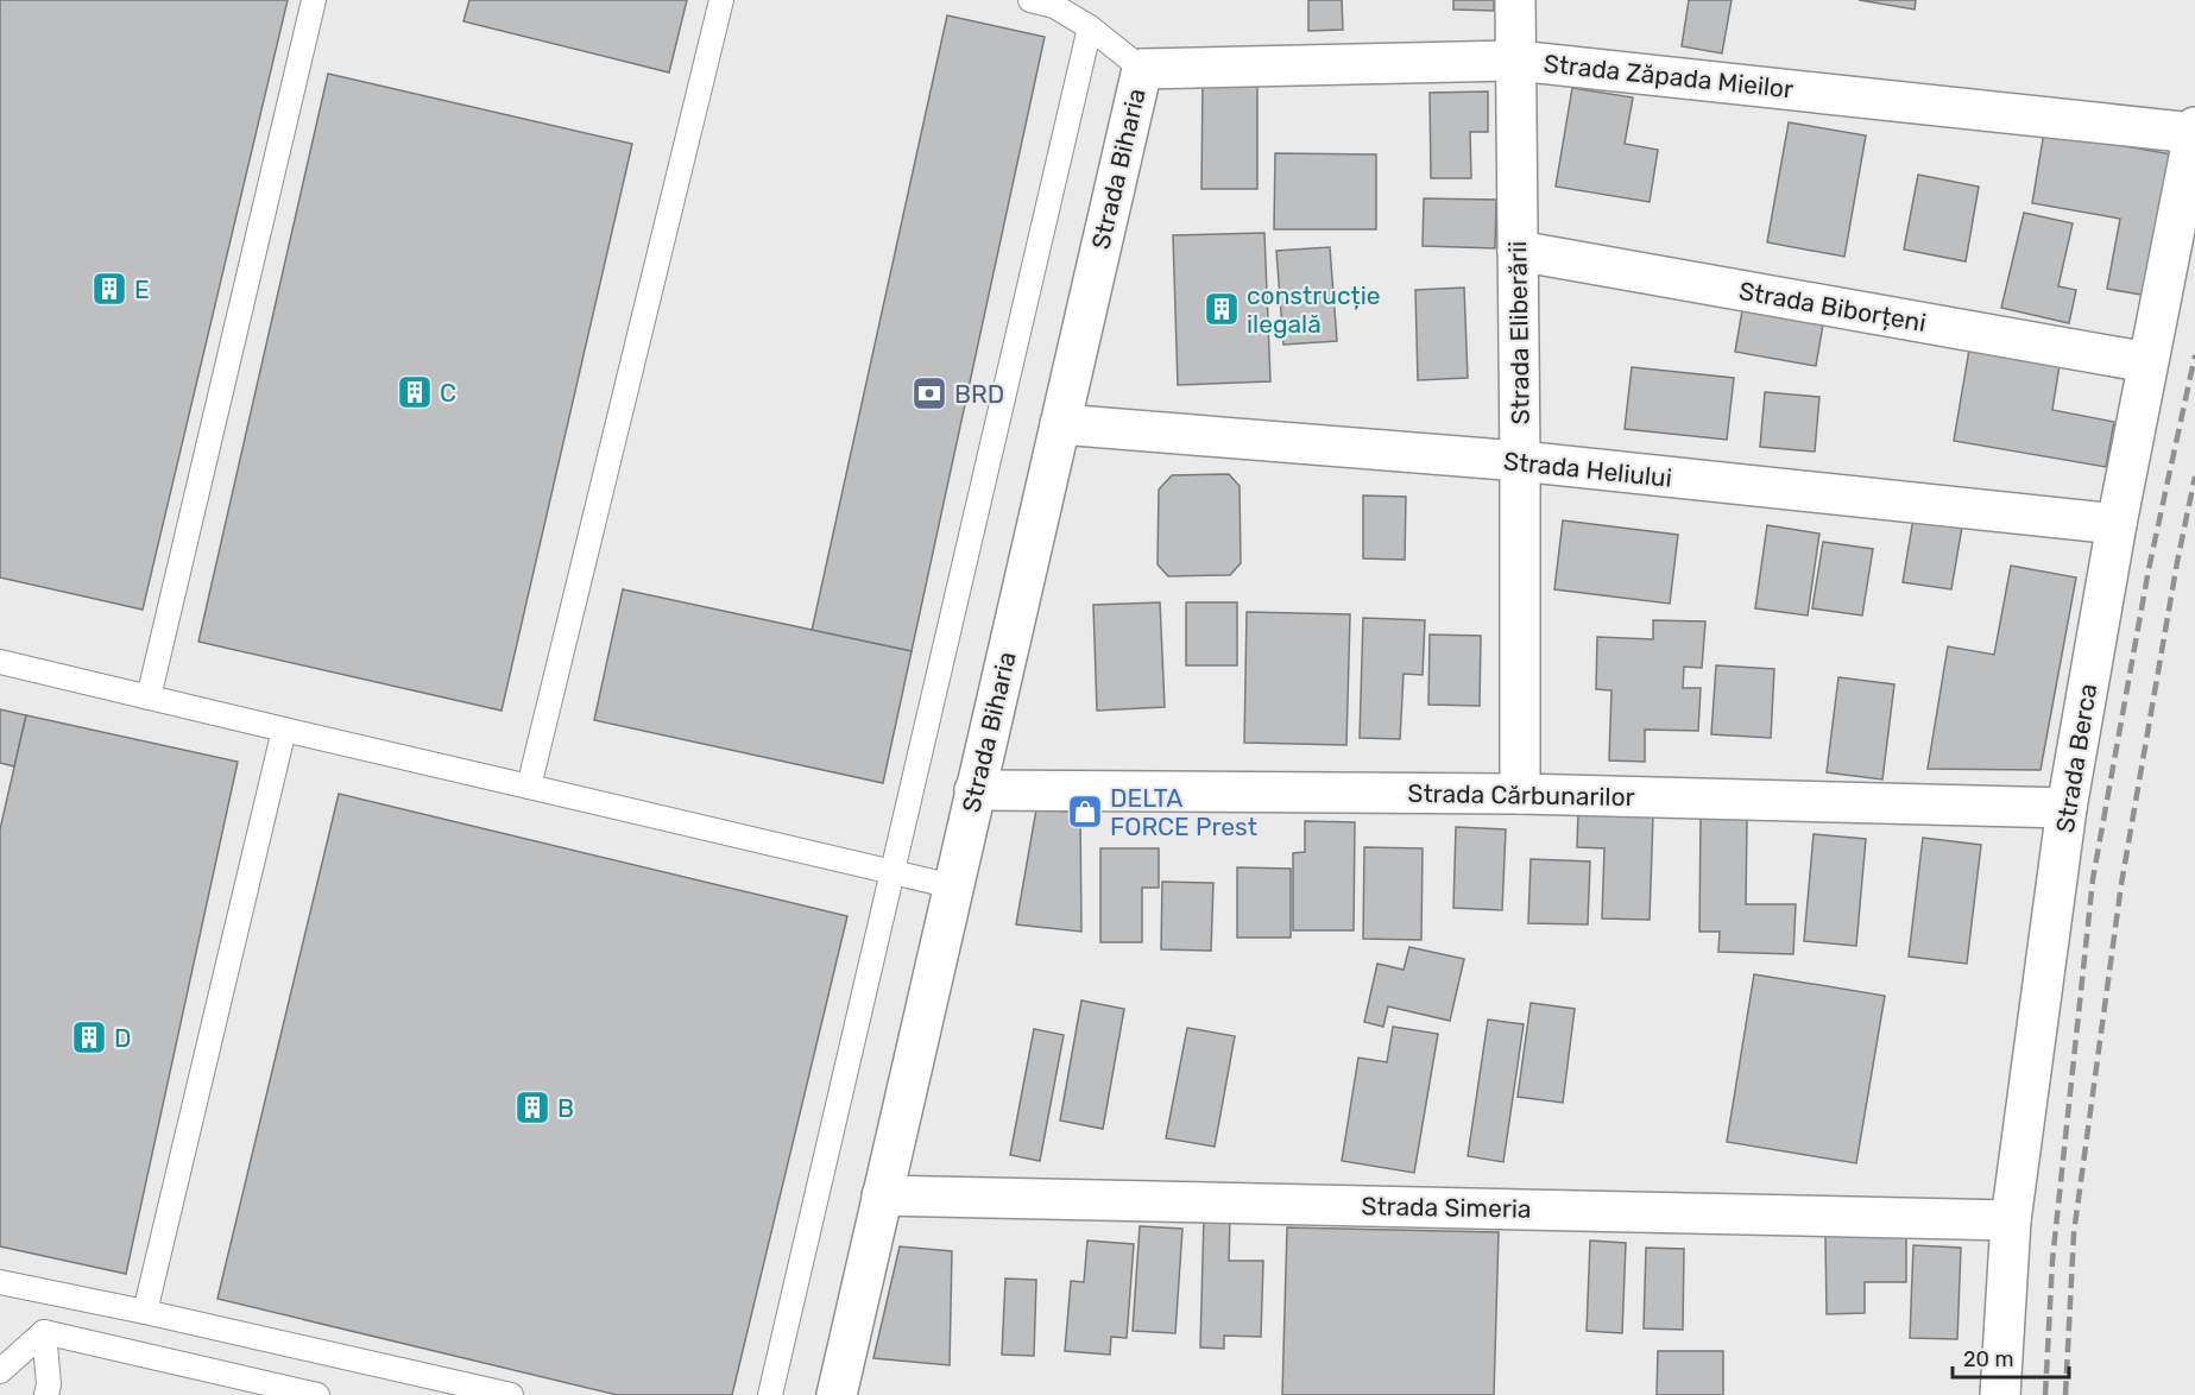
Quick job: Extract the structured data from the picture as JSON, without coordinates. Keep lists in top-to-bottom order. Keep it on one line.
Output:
{"streets":{"street":["Strada Zăpada Mieilor","Strada Biharia","Strada Biborțeni","Strada Eliberării","Strada Heliului","Strada Berca","Strada Cărbunarilor","Strada Simeria"]},"crossings":[["Strada Zăpada Mieilor","Strada Biharia"],["Strada Zăpada Mieilor","Strada Eliberării"],["Strada Zăpada Mieilor","Strada Berca"],["Strada Biharia","Strada Heliului"],["Strada Biharia","Strada Cărbunarilor"],["Strada Biharia","Strada Simeria"],["Strada Biborțeni","Strada Eliberării"],["Strada Biborțeni","Strada Berca"],["Strada Eliberării","Strada Heliului"],["Strada Eliberării","Strada Cărbunarilor"],["Strada Heliului","Strada Berca"],["Strada Berca","Strada Cărbunarilor"],["Strada Berca","Strada Simeria"]],"places":{"building":["E","construcție ilegală","C","D","B"],"bank":["BRD"],"shop":["DELTA FORCE Prest"]},"scale_bar":"20 m"}
